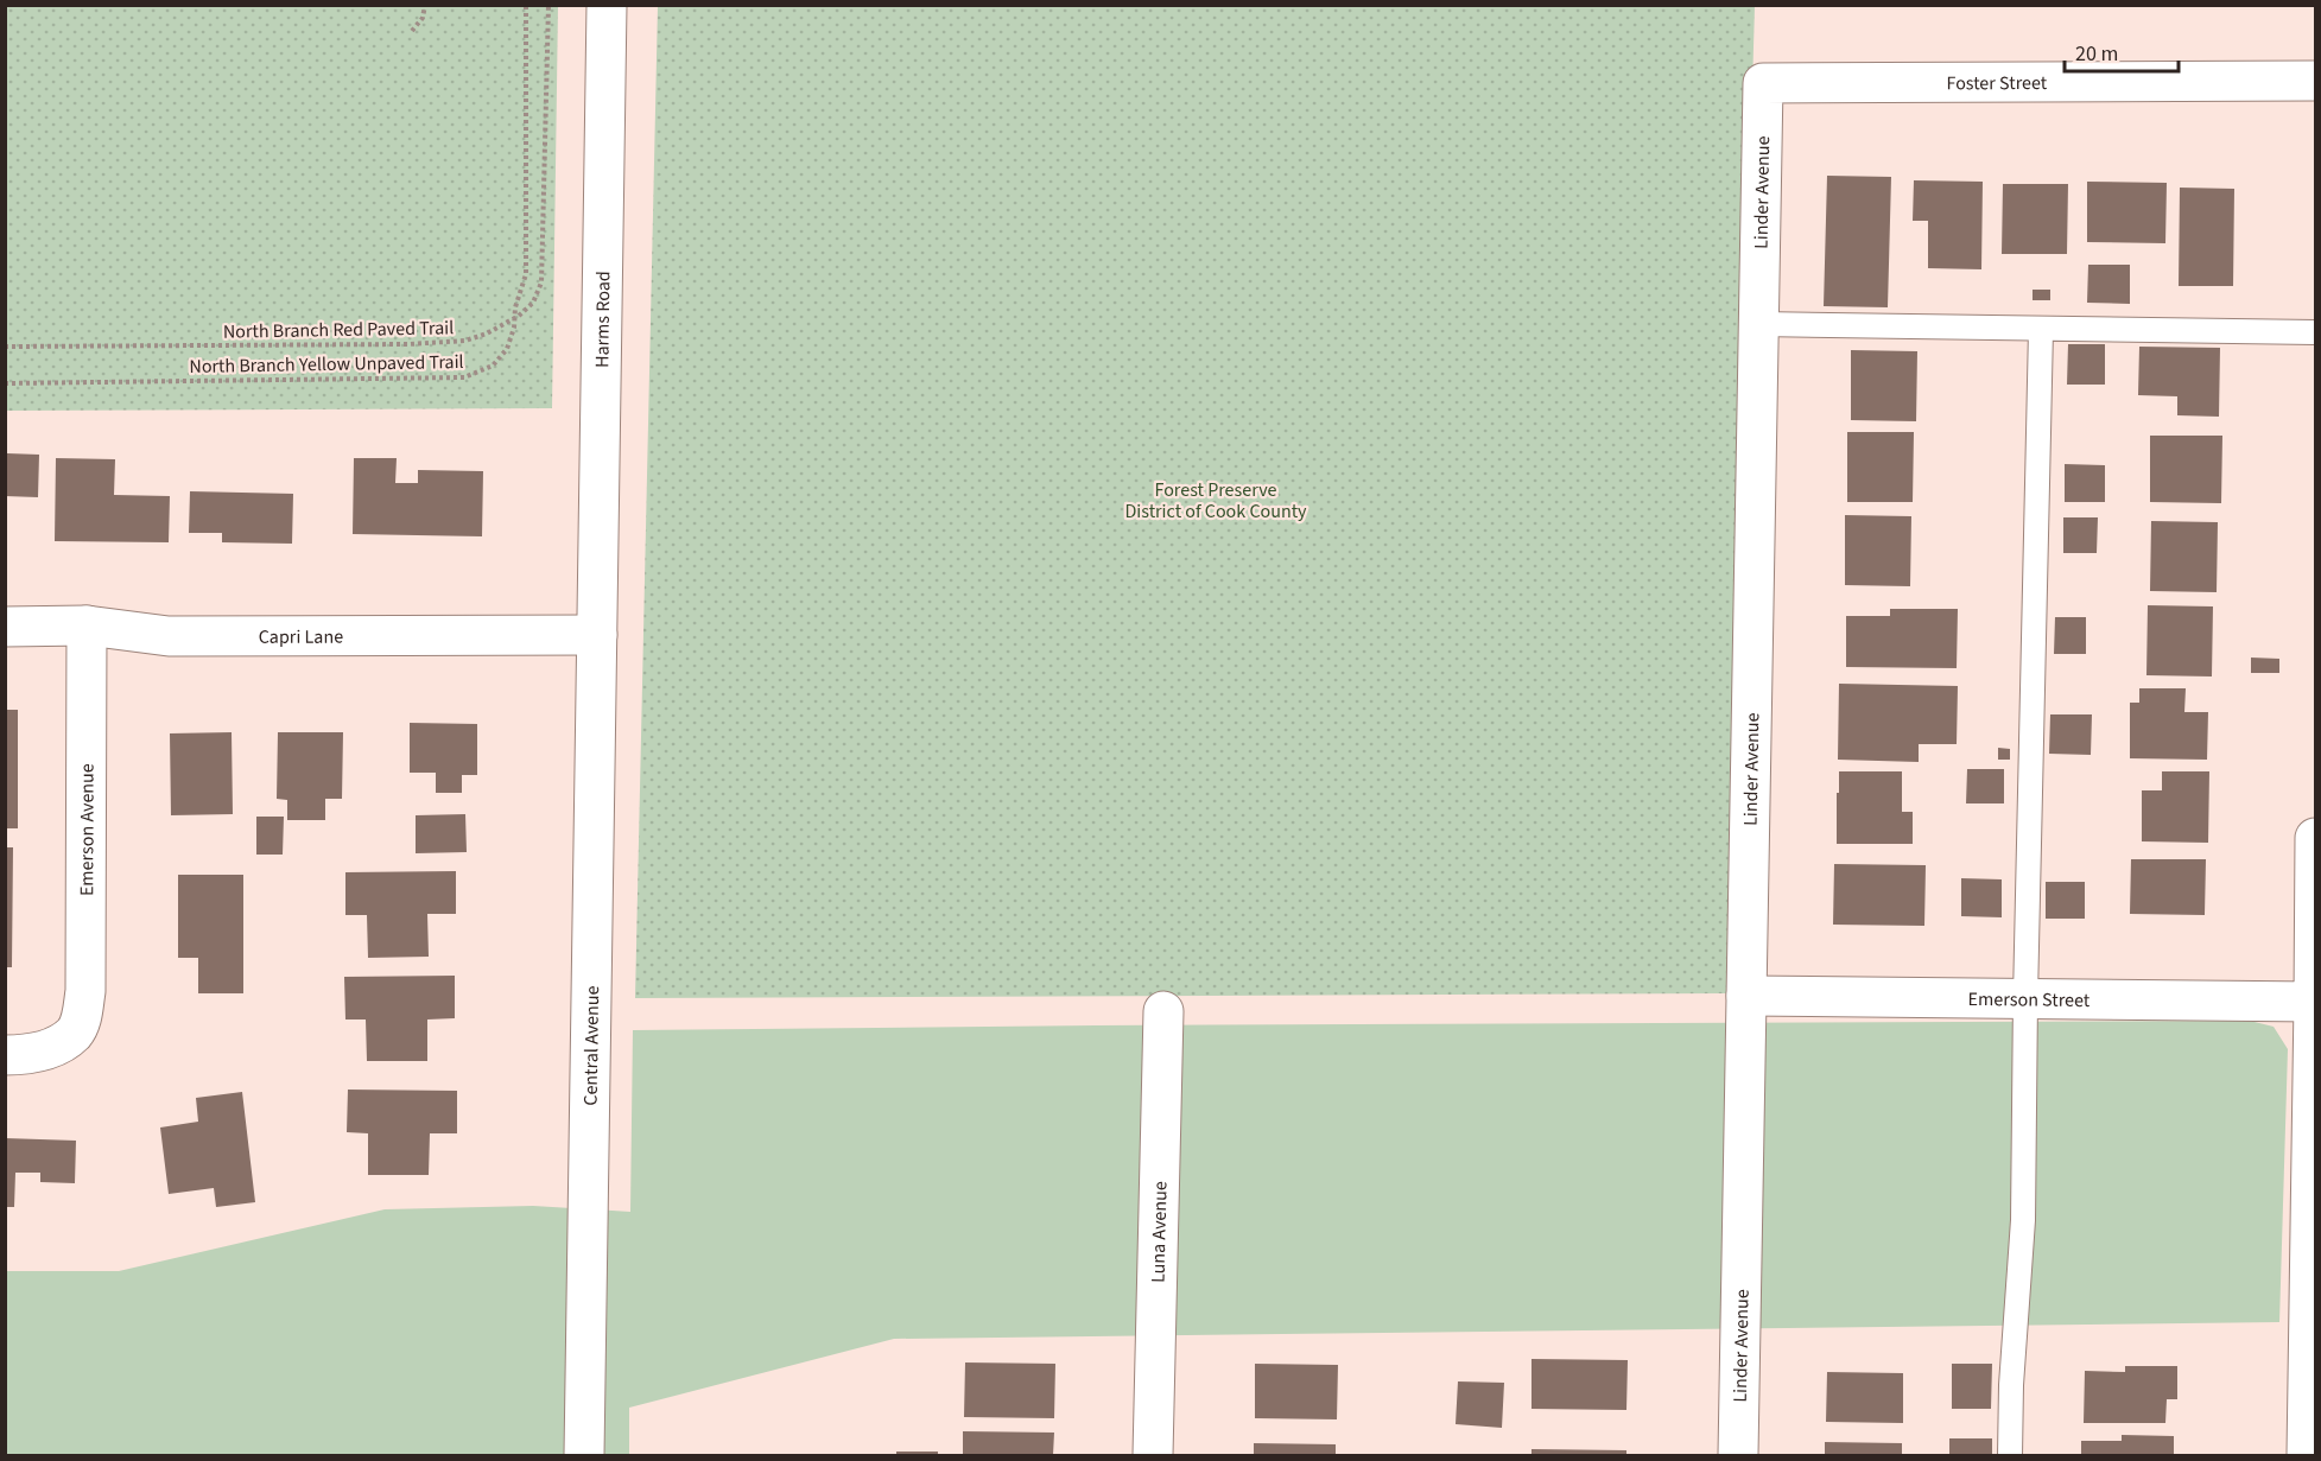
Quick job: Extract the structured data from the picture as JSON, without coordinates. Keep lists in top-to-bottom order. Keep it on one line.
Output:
{"streets":{"street":["Foster Street","Linder Avenue","Harms Road","Capri Lane","Emerson Avenue","Emerson Street","Central Avenue","Luna Avenue"],"path":["North Branch Red Paved Trail","North Branch Yellow Unpaved Trail"]},"crossings":[["Foster Street","Linder Avenue"],["Linder Avenue","Emerson Street"],["Harms Road","Capri Lane"],["Harms Road","Central Avenue"],["North Branch Red Paved Trail","North Branch Yellow Unpaved Trail"],["Capri Lane","Emerson Avenue"],["Capri Lane","Central Avenue"]],"parks":["Forest Preserve District of Cook County"],"scale_bar":"20 m"}
